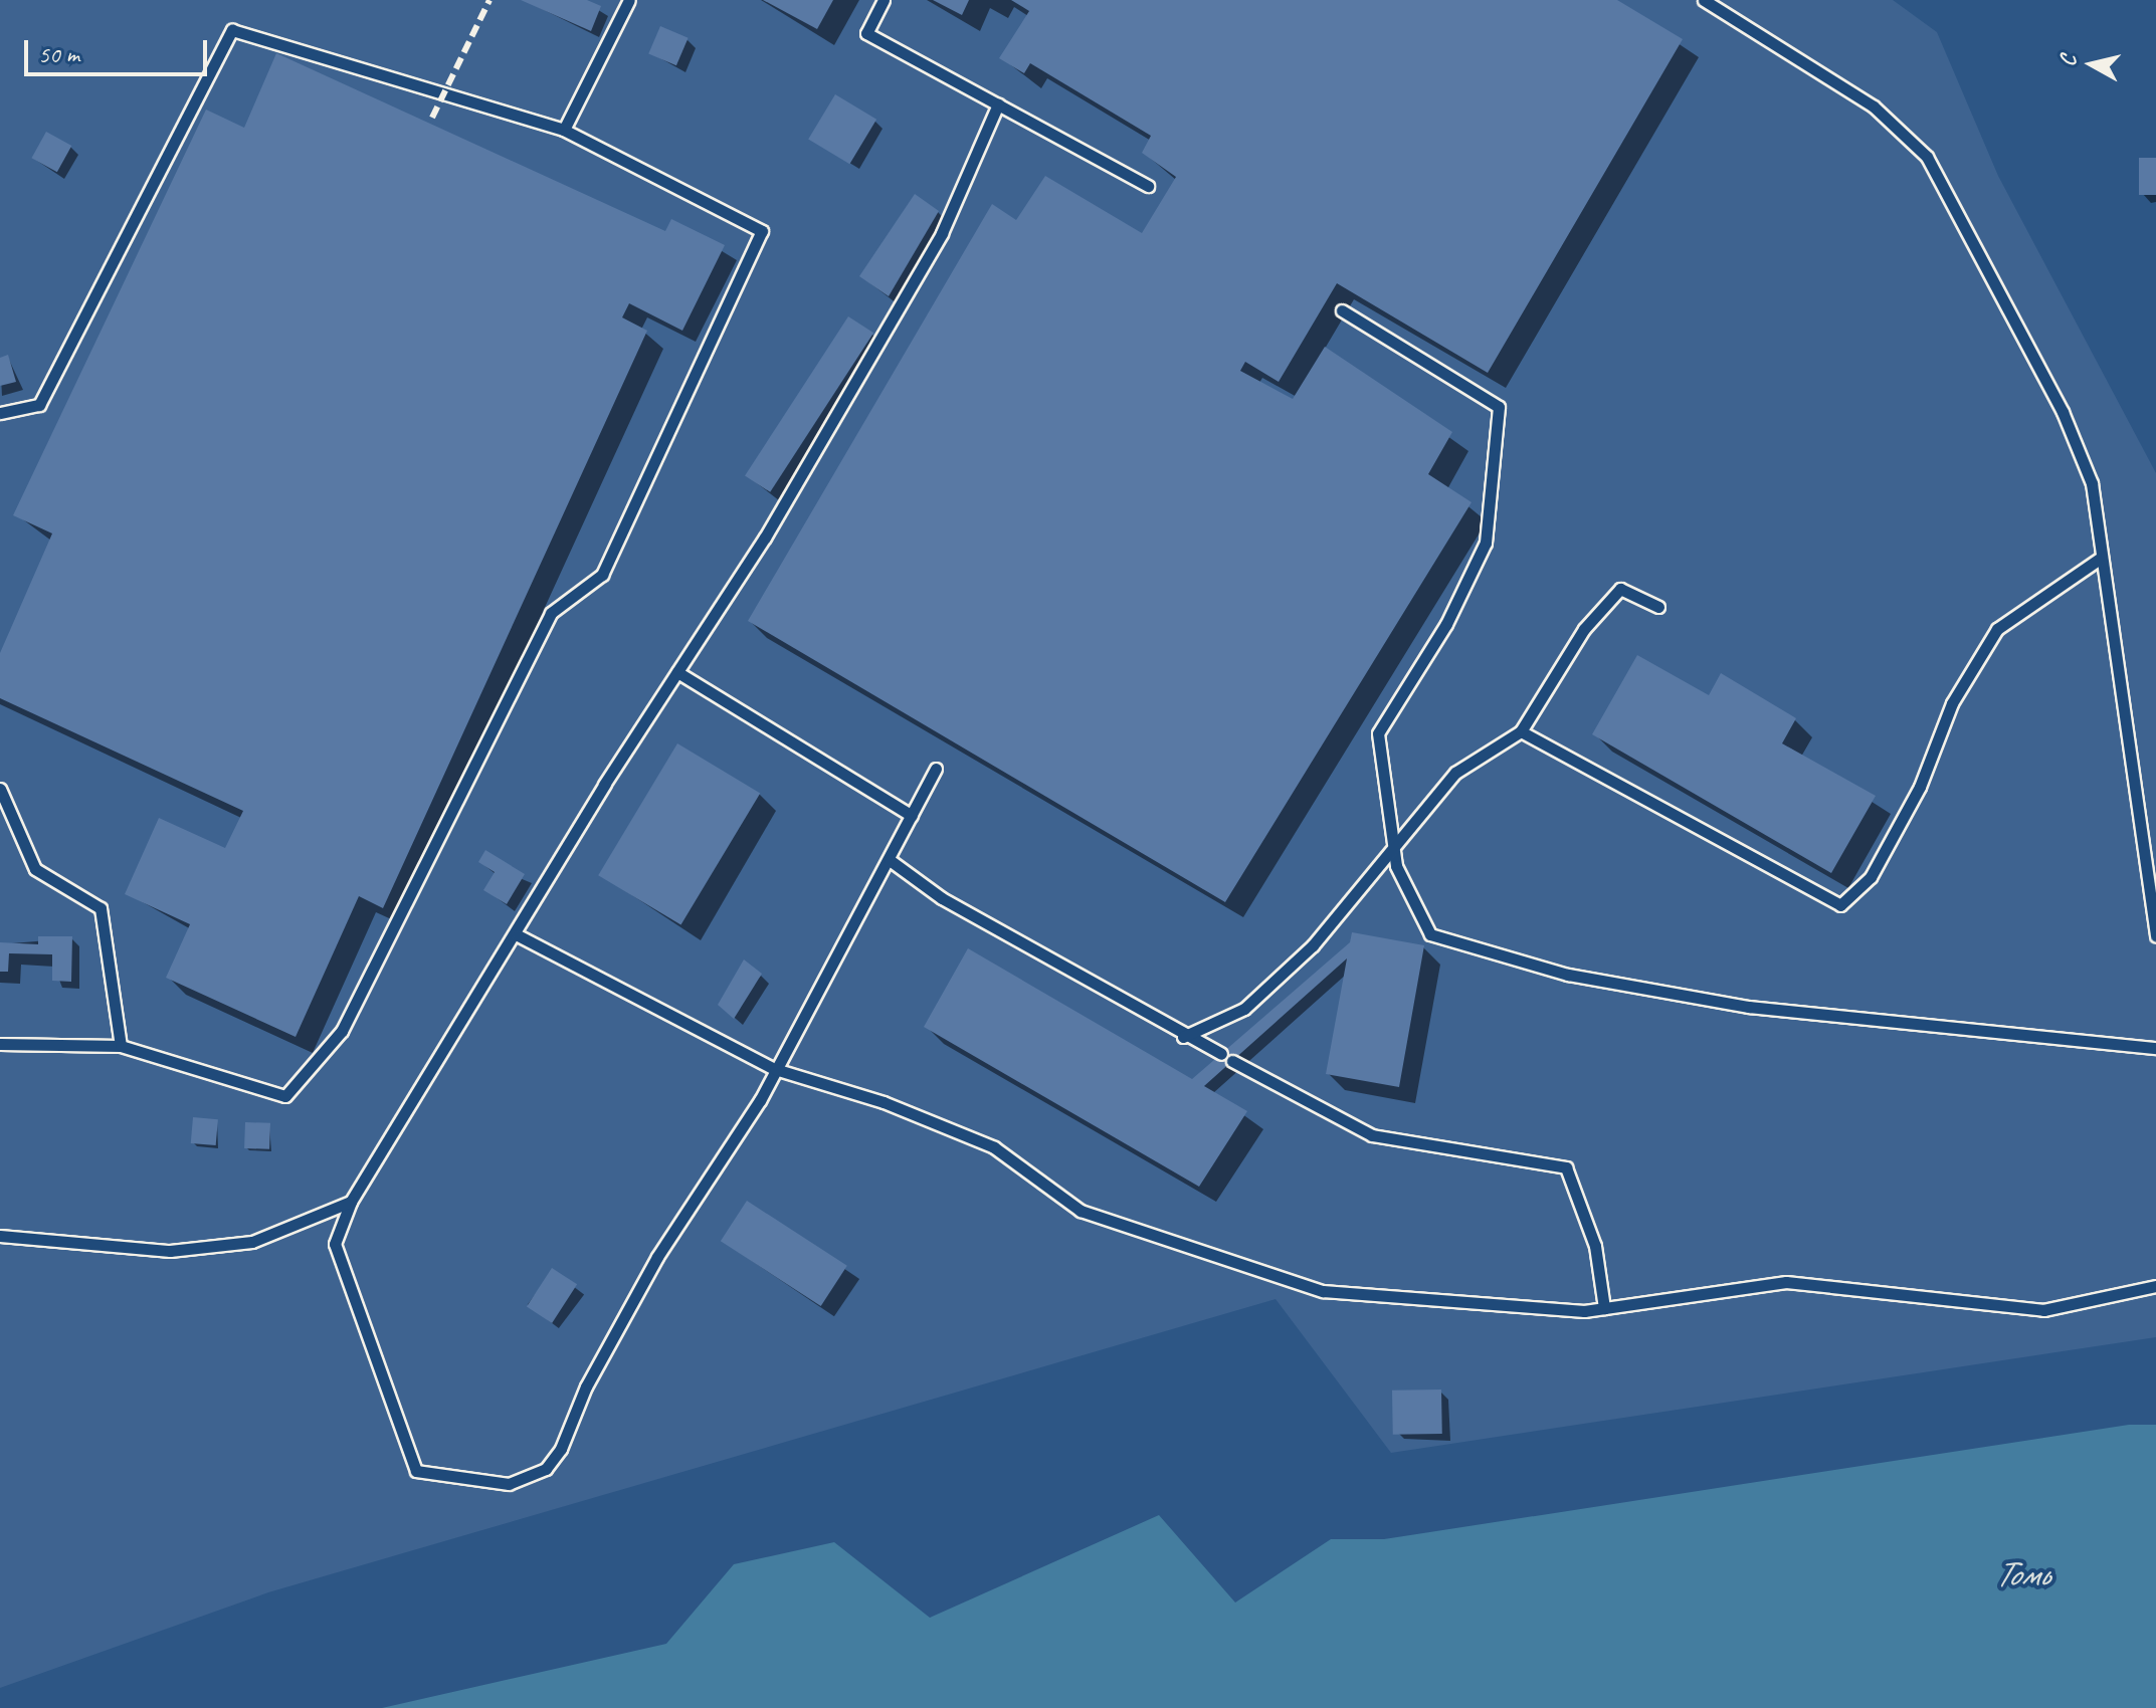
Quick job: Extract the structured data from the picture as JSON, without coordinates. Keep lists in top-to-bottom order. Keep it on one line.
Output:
{"water":["Томь"],"scale_bar":"50 m","north":"left"}
